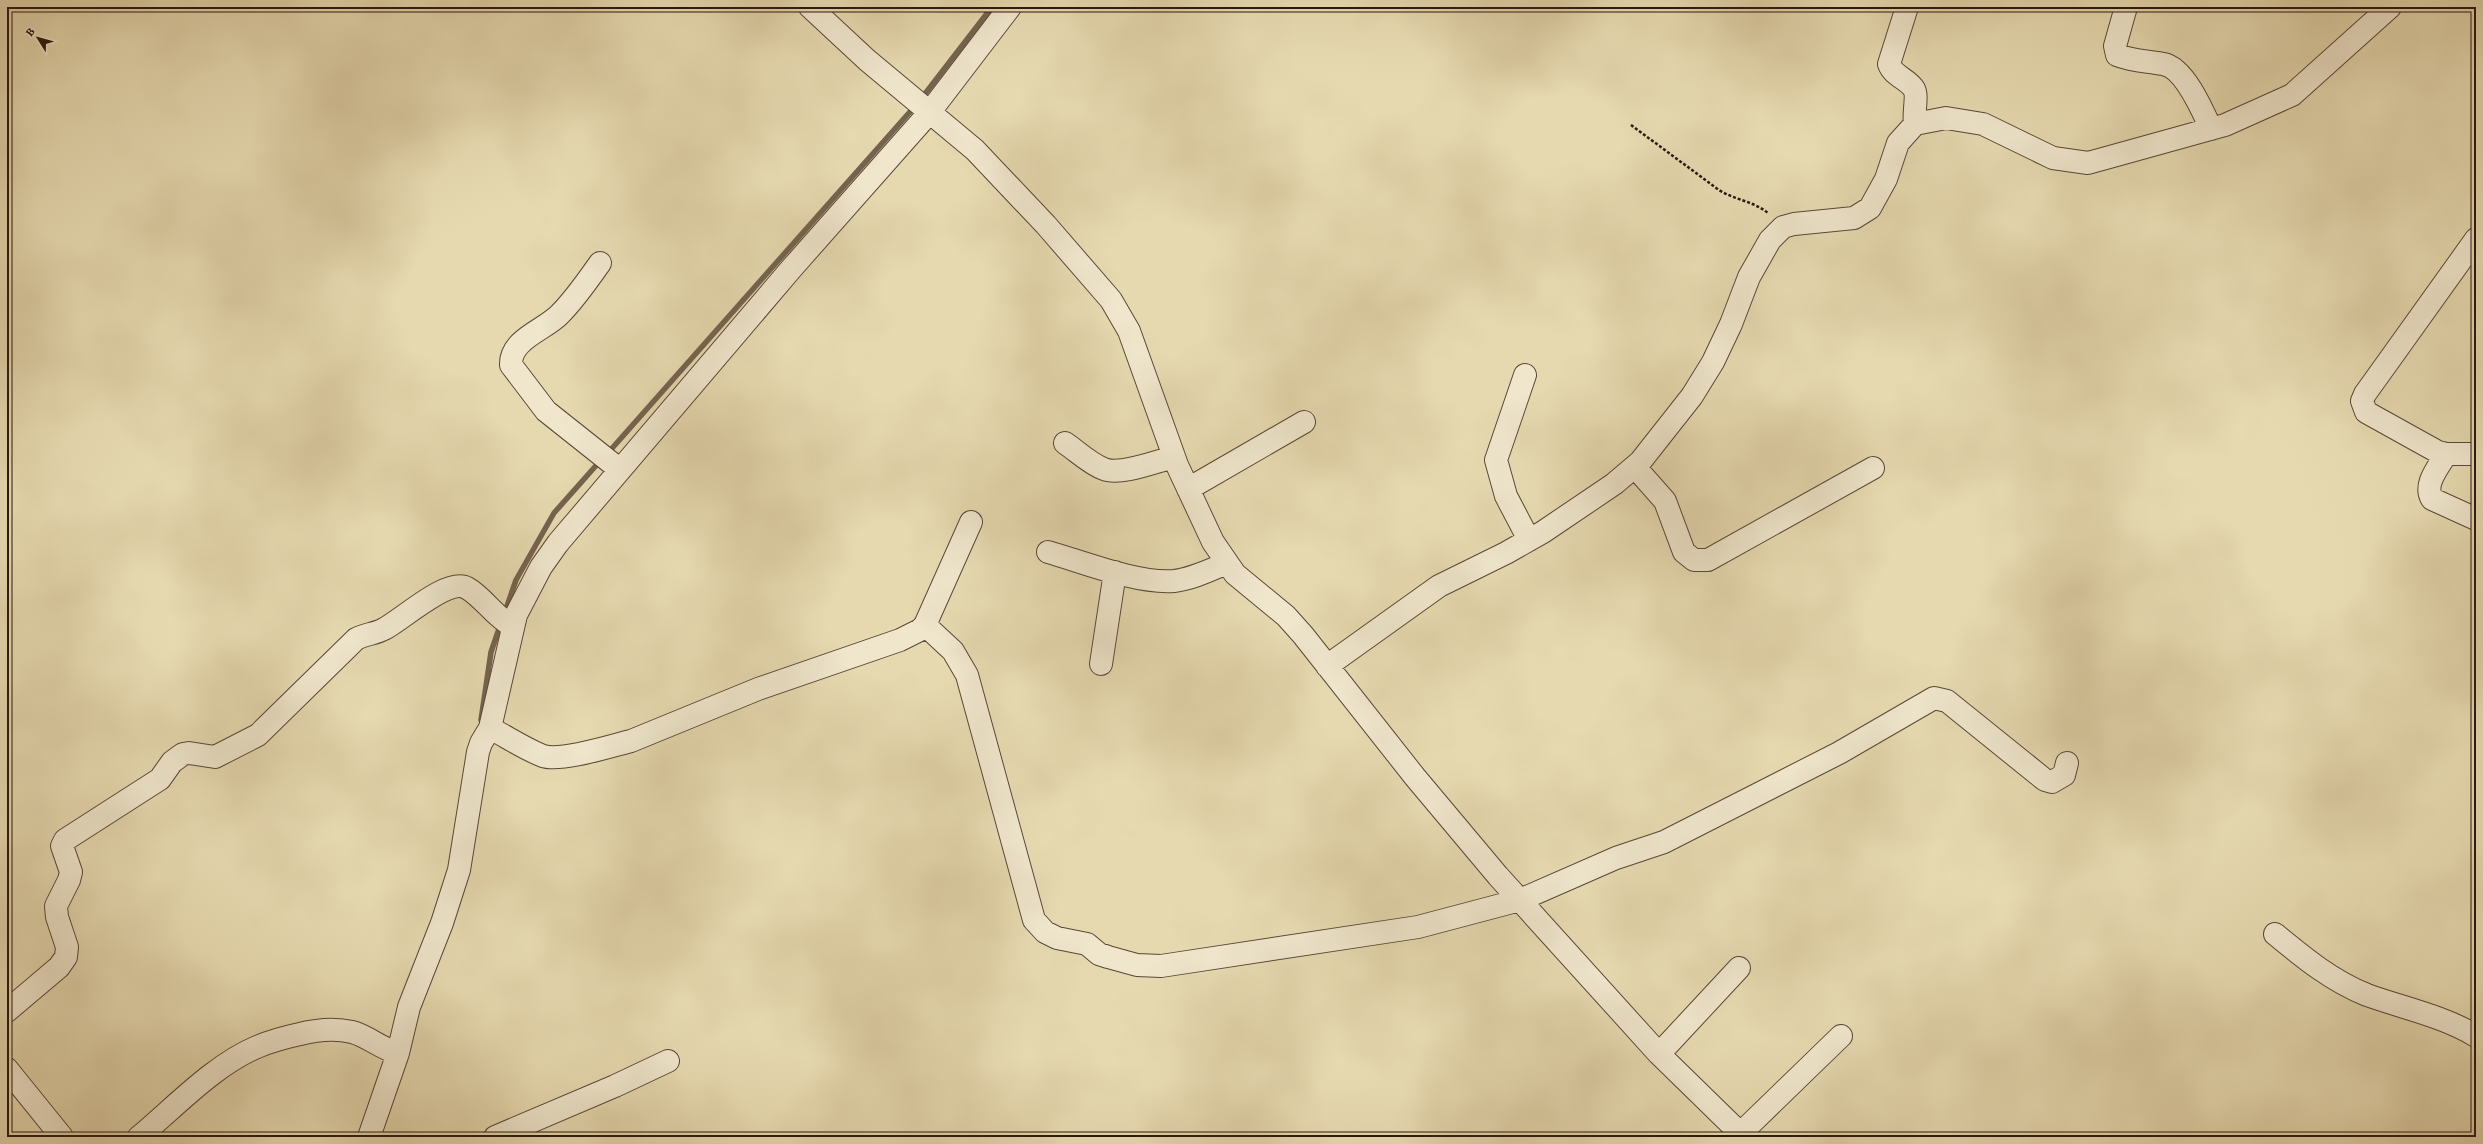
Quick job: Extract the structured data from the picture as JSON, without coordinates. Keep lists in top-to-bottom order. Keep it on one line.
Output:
{"north":"top left"}
